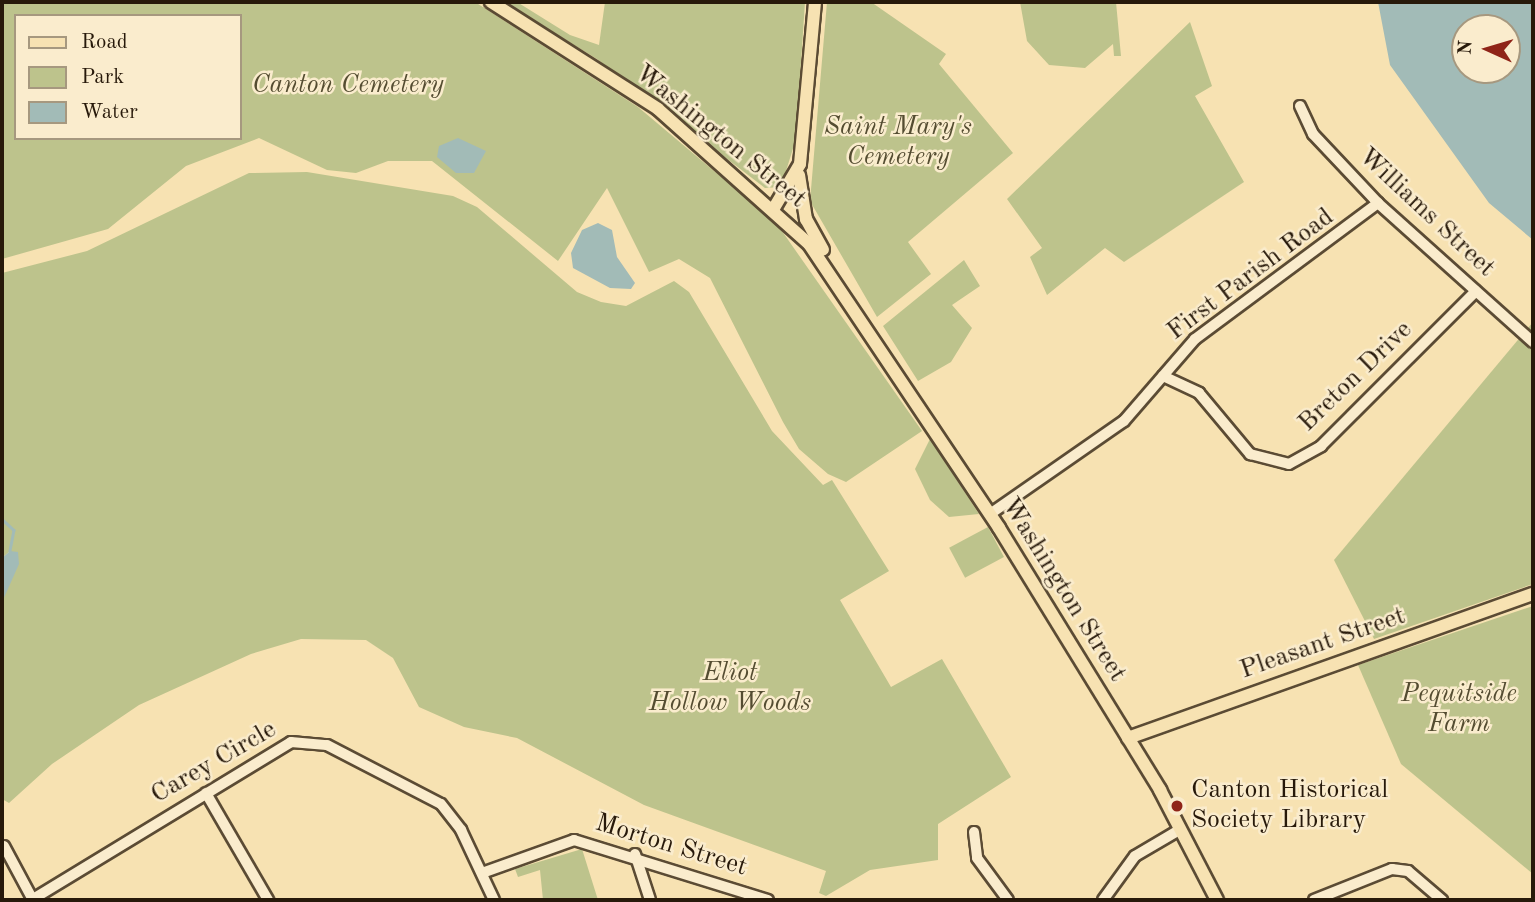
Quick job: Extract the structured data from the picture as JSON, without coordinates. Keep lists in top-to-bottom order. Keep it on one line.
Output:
{"streets":{"main road":["Washington Street","Pleasant Street"],"street":["Williams Street","First Parish Road","Breton Drive","Carey Circle","Morton Street"]},"crossings":[["Washington Street","First Parish Road"],["Washington Street","Pleasant Street"],["Williams Street","First Parish Road"],["Williams Street","Breton Drive"],["First Parish Road","Breton Drive"],["Carey Circle","Morton Street"]],"parks":["Canton Cemetery","Saint Mary's Cemetery","Eliot Hollow Woods","Pequitside Farm"],"places":["Canton Historical Society Library"],"legend":["Road","Park","Water"],"north":"left"}
